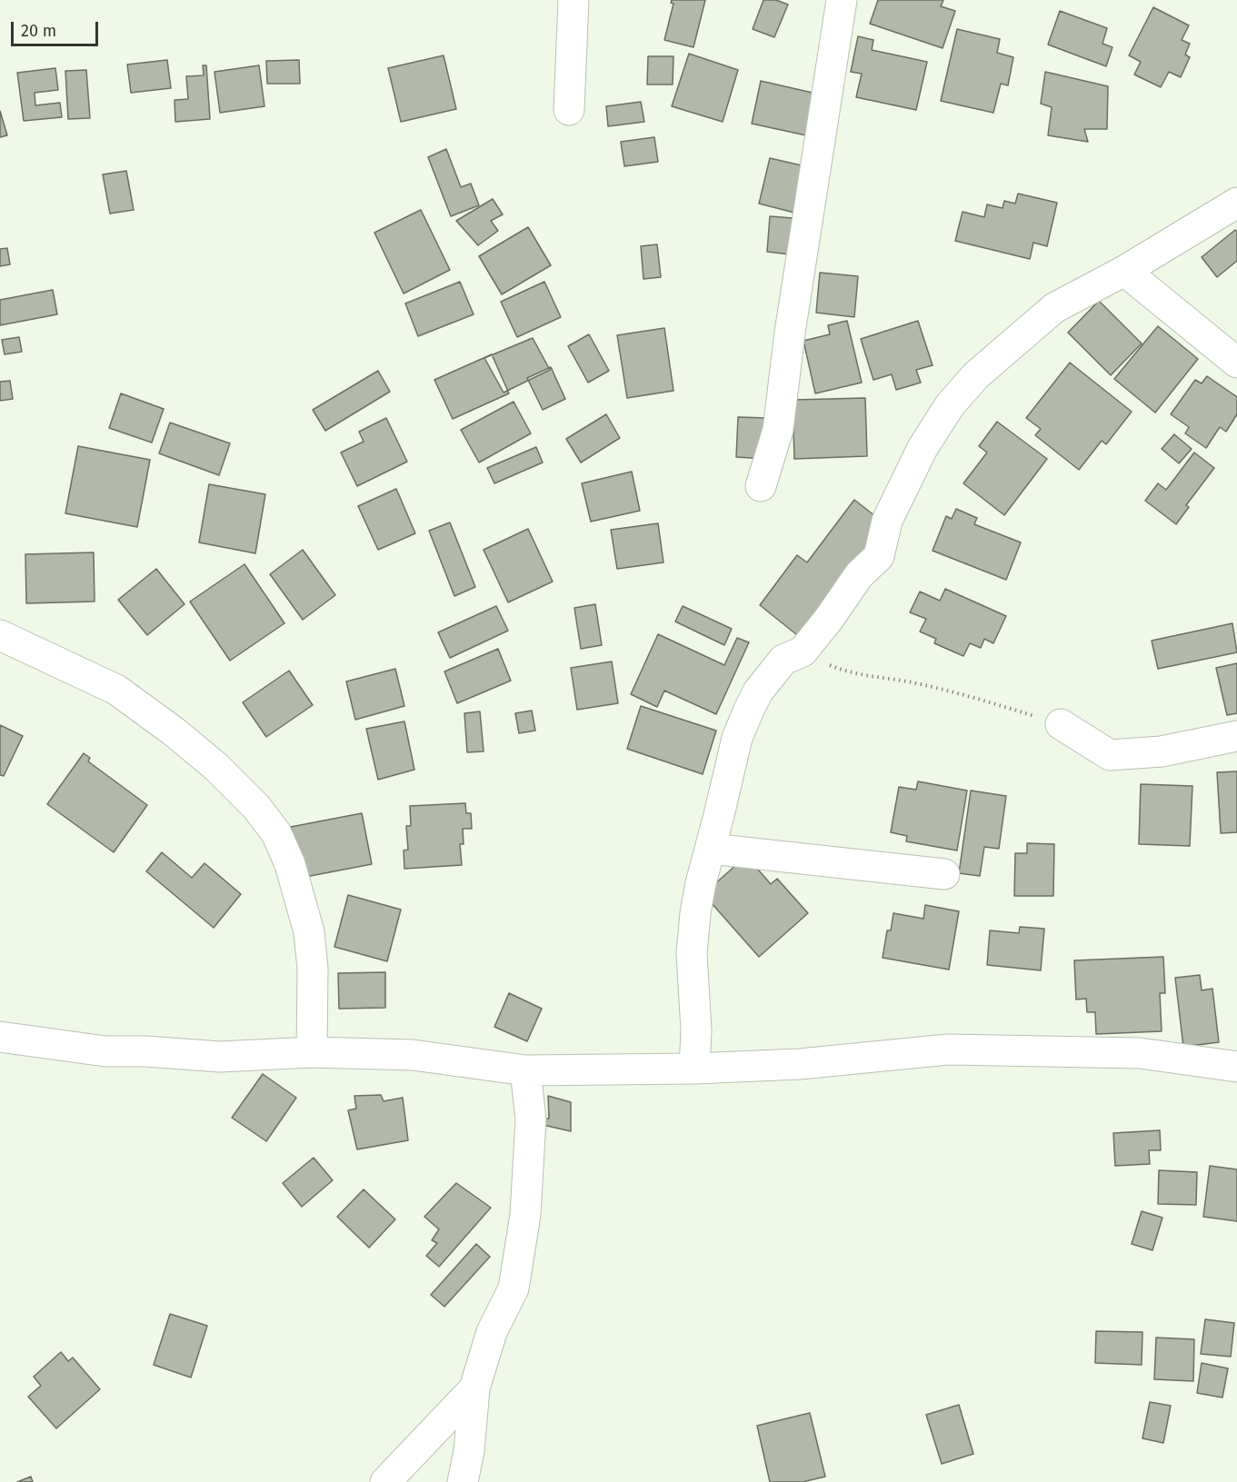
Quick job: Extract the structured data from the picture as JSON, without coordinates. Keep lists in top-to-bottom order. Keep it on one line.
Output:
{"scale_bar":"20 m"}
